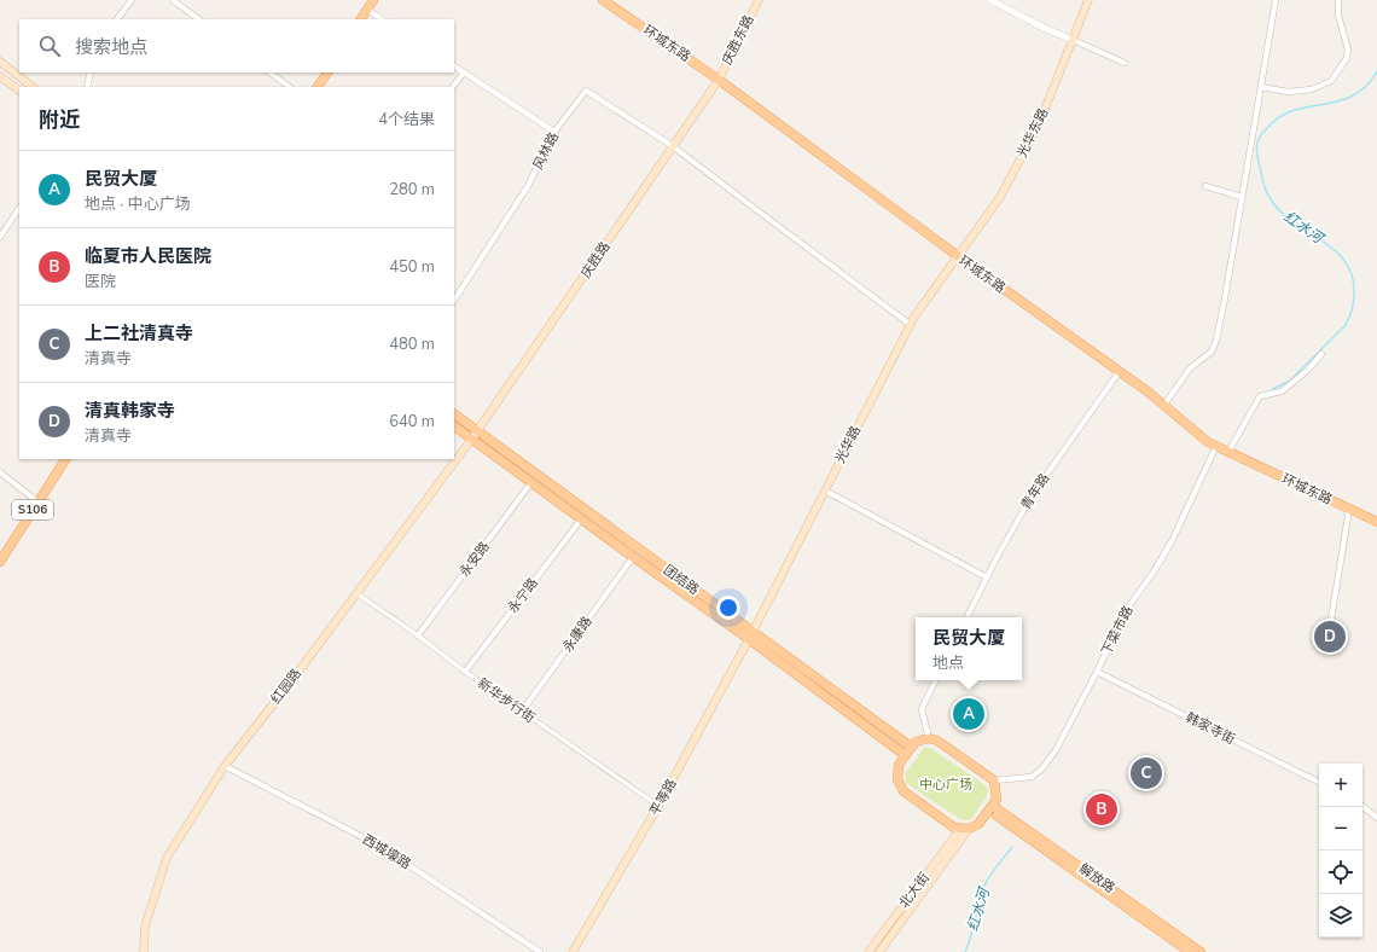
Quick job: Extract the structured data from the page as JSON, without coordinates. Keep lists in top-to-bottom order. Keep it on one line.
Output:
{"streets":{"main road":["庆胜东路","环城东路","光华东路","庆胜路","光华路","S106","团结路","红园路","平等路","解放路","北大街"],"street":["风林路","青年路","永安路","永宁路","下菜市路","永康路","新华步行街","韩家寺街","西城壕路"]},"crossings":[["庆胜东路","环城东路"],["庆胜东路","庆胜路"],["环城东路","光华东路"],["环城东路","庆胜路"],["环城东路","光华路"],["环城东路","青年路"],["环城东路","下菜市路"],["光华东路","光华路"],["风林路","庆胜路"],["庆胜路","团结路"],["庆胜路","红园路"],["光华路","团结路"],["光华路","平等路"],["永安路","团结路"],["永安路","新华步行街"],["团结路","永宁路"],["团结路","下菜市路"],["团结路","永康路"],["团结路","红园路"],["团结路","平等路"],["团结路","解放路"],["团结路","北大街"],["永宁路","新华步行街"],["下菜市路","韩家寺街"],["下菜市路","解放路"],["下菜市路","北大街"],["永康路","新华步行街"],["红园路","新华步行街"],["红园路","西城壕路"],["新华步行街","平等路"],["解放路","北大街"]],"water":["红水河"],"parks":["中心广场"],"page":{"search":"搜索地点","heading":["附近","4个结果"],"list":[{"mark":"A","name":"民贸大厦","note":"地点 · 中心广场","value":"280 m"},{"mark":"B","name":"临夏市人民医院","note":"医院","value":"450 m"},{"mark":"C","name":"上二社清真寺","note":"清真寺","value":"480 m"},{"mark":"D","name":"清真韩家寺","note":"清真寺","value":"640 m"}],"popup":["民贸大厦","地点"],"pins":["D","A","C","B"],"map_buttons":["+","−"]}}
